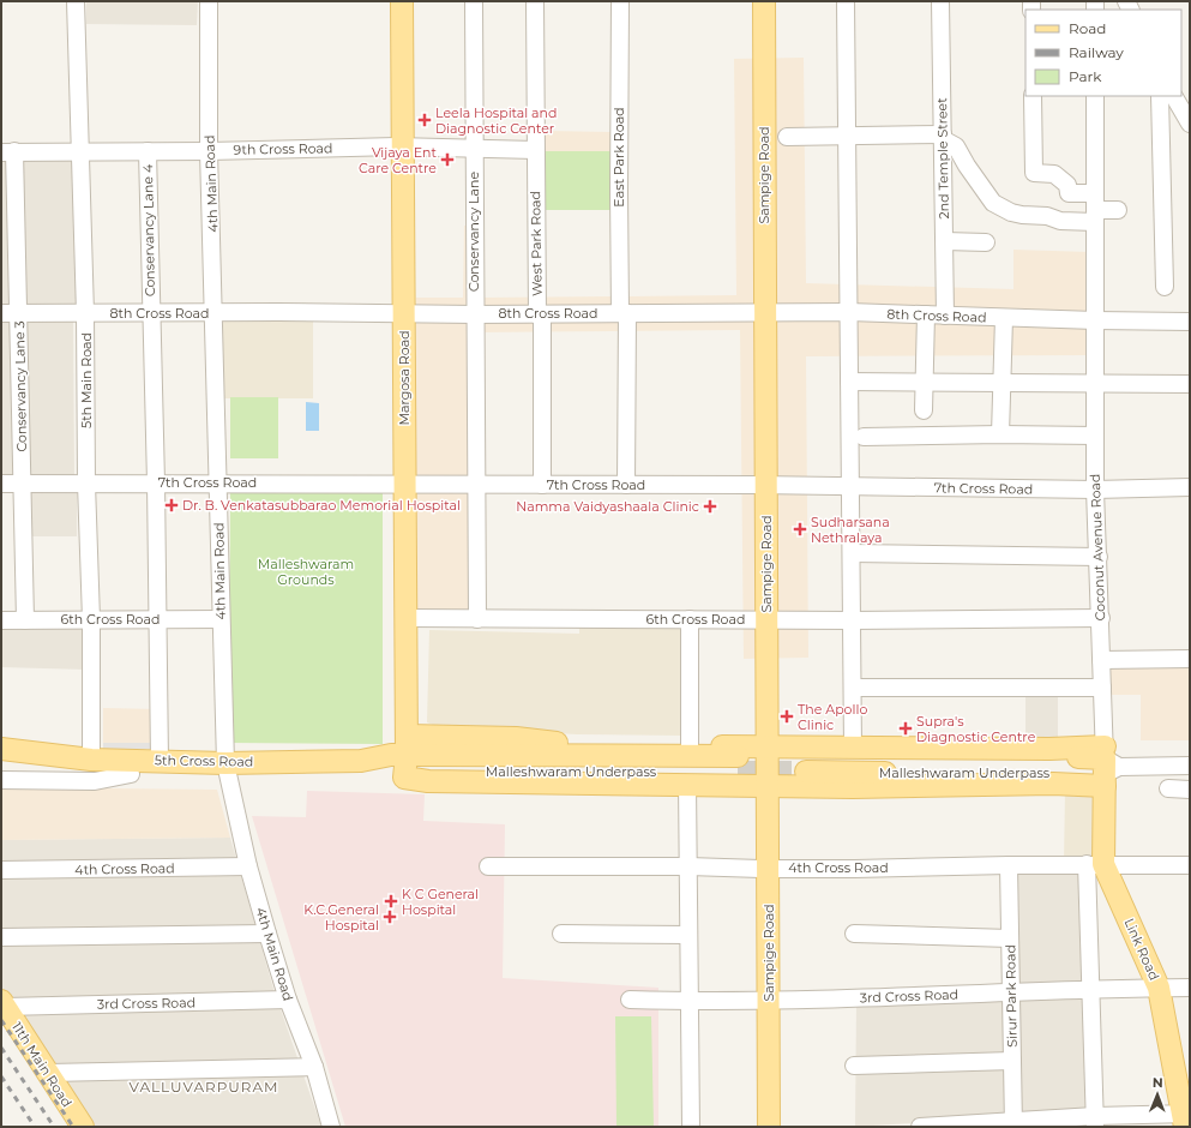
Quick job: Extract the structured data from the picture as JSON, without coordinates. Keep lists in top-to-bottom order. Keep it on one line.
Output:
{"streets":{"main road":["Sampige Road","Margosa Road","5th Cross Road","Malleshwaram Underpass","Link Road","11th Main Road"],"street":["9th Cross Road","East Park Road","2nd Temple Street","4th Main Road","Conservancy Lane 4","Conservancy Lane","West Park Road","8th Cross Road","5th Main Road","Conservancy Lane 3","7th Cross Road","Coconut Avenue Road","6th Cross Road","4th Cross Road","3rd Cross Road","Sirur Park Road"]},"crossings":[["9th Cross Road","4th Main Road"],["9th Cross Road","Conservancy Lane 4"],["9th Cross Road","Conservancy Lane"],["9th Cross Road","West Park Road"],["9th Cross Road","Margosa Road"],["9th Cross Road","5th Main Road"],["9th Cross Road","Conservancy Lane 3"],["East Park Road","8th Cross Road"],["East Park Road","7th Cross Road"],["2nd Temple Street","8th Cross Road"],["Sampige Road","8th Cross Road"],["Sampige Road","7th Cross Road"],["Sampige Road","6th Cross Road"],["Sampige Road","4th Cross Road"],["Sampige Road","3rd Cross Road"],["4th Main Road","8th Cross Road"],["4th Main Road","7th Cross Road"],["4th Main Road","6th Cross Road"],["4th Main Road","5th Cross Road"],["4th Main Road","4th Cross Road"],["4th Main Road","3rd Cross Road"],["Conservancy Lane 4","8th Cross Road"],["Conservancy Lane 4","7th Cross Road"],["Conservancy Lane 4","6th Cross Road"],["Conservancy Lane","8th Cross Road"],["Conservancy Lane","7th Cross Road"],["Conservancy Lane","6th Cross Road"],["West Park Road","8th Cross Road"],["West Park Road","7th Cross Road"],["8th Cross Road","Margosa Road"],["8th Cross Road","5th Main Road"],["8th Cross Road","Conservancy Lane 3"],["8th Cross Road","Coconut Avenue Road"],["Margosa Road","7th Cross Road"],["Margosa Road","6th Cross Road"],["Margosa Road","5th Cross Road"],["Margosa Road","Malleshwaram Underpass"],["5th Main Road","7th Cross Road"],["5th Main Road","6th Cross Road"],["5th Main Road","5th Cross Road"],["Conservancy Lane 3","7th Cross Road"],["Conservancy Lane 3","6th Cross Road"],["7th Cross Road","Coconut Avenue Road"],["Coconut Avenue Road","6th Cross Road"],["Coconut Avenue Road","Malleshwaram Underpass"],["Coconut Avenue Road","Link Road"],["5th Cross Road","Malleshwaram Underpass"],["Malleshwaram Underpass","Link Road"],["4th Cross Road","Link Road"],["4th Cross Road","Sirur Park Road"],["Link Road","3rd Cross Road"],["3rd Cross Road","Sirur Park Road"],["3rd Cross Road","11th Main Road"]],"districts":["VALLUVARPURAM"],"parks":["Malleshwaram Grounds"],"places":{"health":["Leela Hospital and Diagnostic Center","Vijaya Ent Care Centre","Dr. B. Venkatasubbarao Memorial Hospital","Namma Vaidyashaala Clinic","Sudharsana Nethralaya","The Apollo Clinic","Supra's Diagnostic Centre","K C General Hospital","K.C.General Hospital"]},"legend":["Road","Railway","Park"],"north":"top"}
